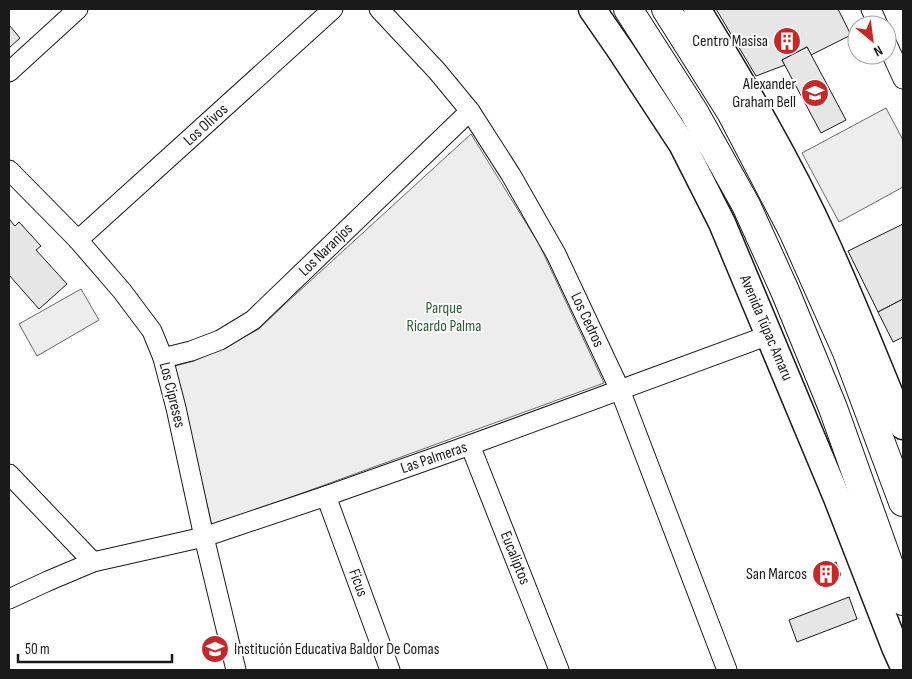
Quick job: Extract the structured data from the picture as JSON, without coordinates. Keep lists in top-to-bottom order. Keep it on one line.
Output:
{"streets":{"highway":["Avenida Túpac Amaru"],"street":["Los Olivos","Los Naranjos","Los Cedros","Los Cipreses","Las Palmeras","Eucaliptos","Ficus"]},"crossings":[["Los Olivos","Los Cipreses"],["Los Naranjos","Los Cedros"],["Los Naranjos","Los Cipreses"],["Los Cedros","Las Palmeras"],["Avenida Túpac Amaru","Las Palmeras"],["Los Cipreses","Las Palmeras"],["Las Palmeras","Eucaliptos"],["Las Palmeras","Ficus"]],"parks":["Parque Ricardo Palma"],"places":{"building":["Centro Masisa","San Marcos"],"school or university":["Alexander Graham Bell","Institución Educativa Baldor De Comas"]},"scale_bar":"50 m","north":"bottom right"}
